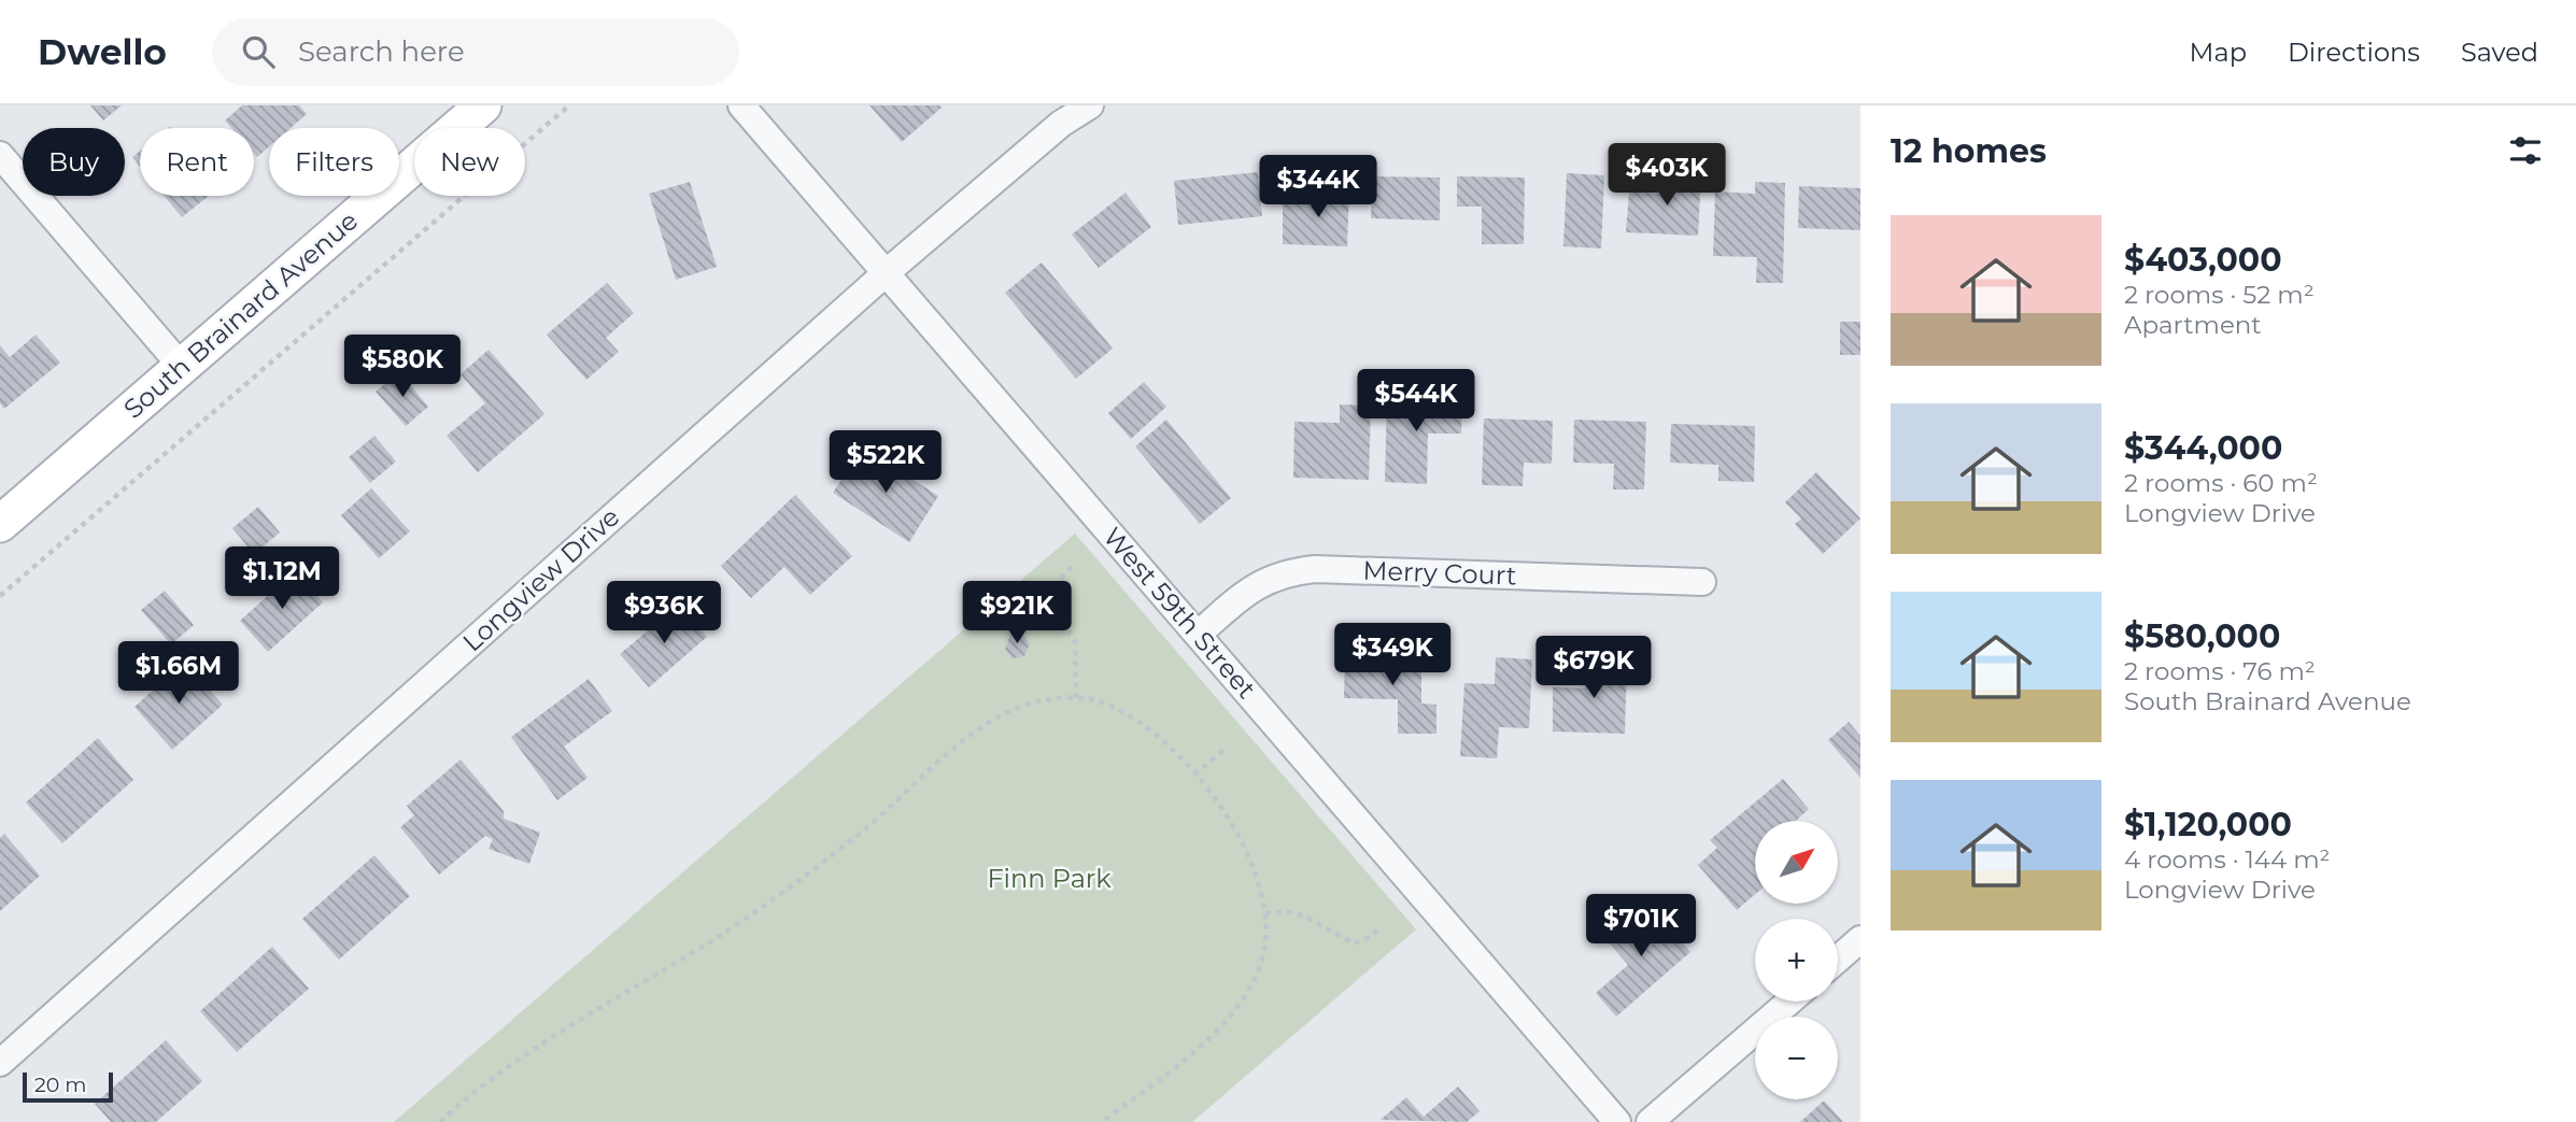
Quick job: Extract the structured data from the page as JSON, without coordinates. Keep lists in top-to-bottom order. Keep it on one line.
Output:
{"streets":{"street":["South Brainard Avenue","Merry Court","Longview Drive","West 59th Street"]},"crossings":[["Merry Court","West 59th Street"],["Longview Drive","West 59th Street"]],"parks":["Finn Park"],"scale_bar":"20 m","north":"top right","page":{"header":"Dwello","search":"Search here","nav":["Map","Directions","Saved"],"heading":"12 homes","chip":["Buy","Rent","Filters","New"],"price":["$403K","$344K","$580K","$544K","$522K","$1.12M","$936K","$921K","$349K","$679K","$1.66M","$701K"],"list":[{"name":"$403,000","note":"2 rooms · 52 m² · Apartment"},{"name":"$344,000","note":"2 rooms · 60 m² · Longview Drive"},{"name":"$580,000","note":"2 rooms · 76 m² · South Brainard Avenue"},{"name":"$1,120,000","note":"4 rooms · 144 m² · Longview Drive"}],"map_buttons":["+","−"],"scale":"20 m"}}
